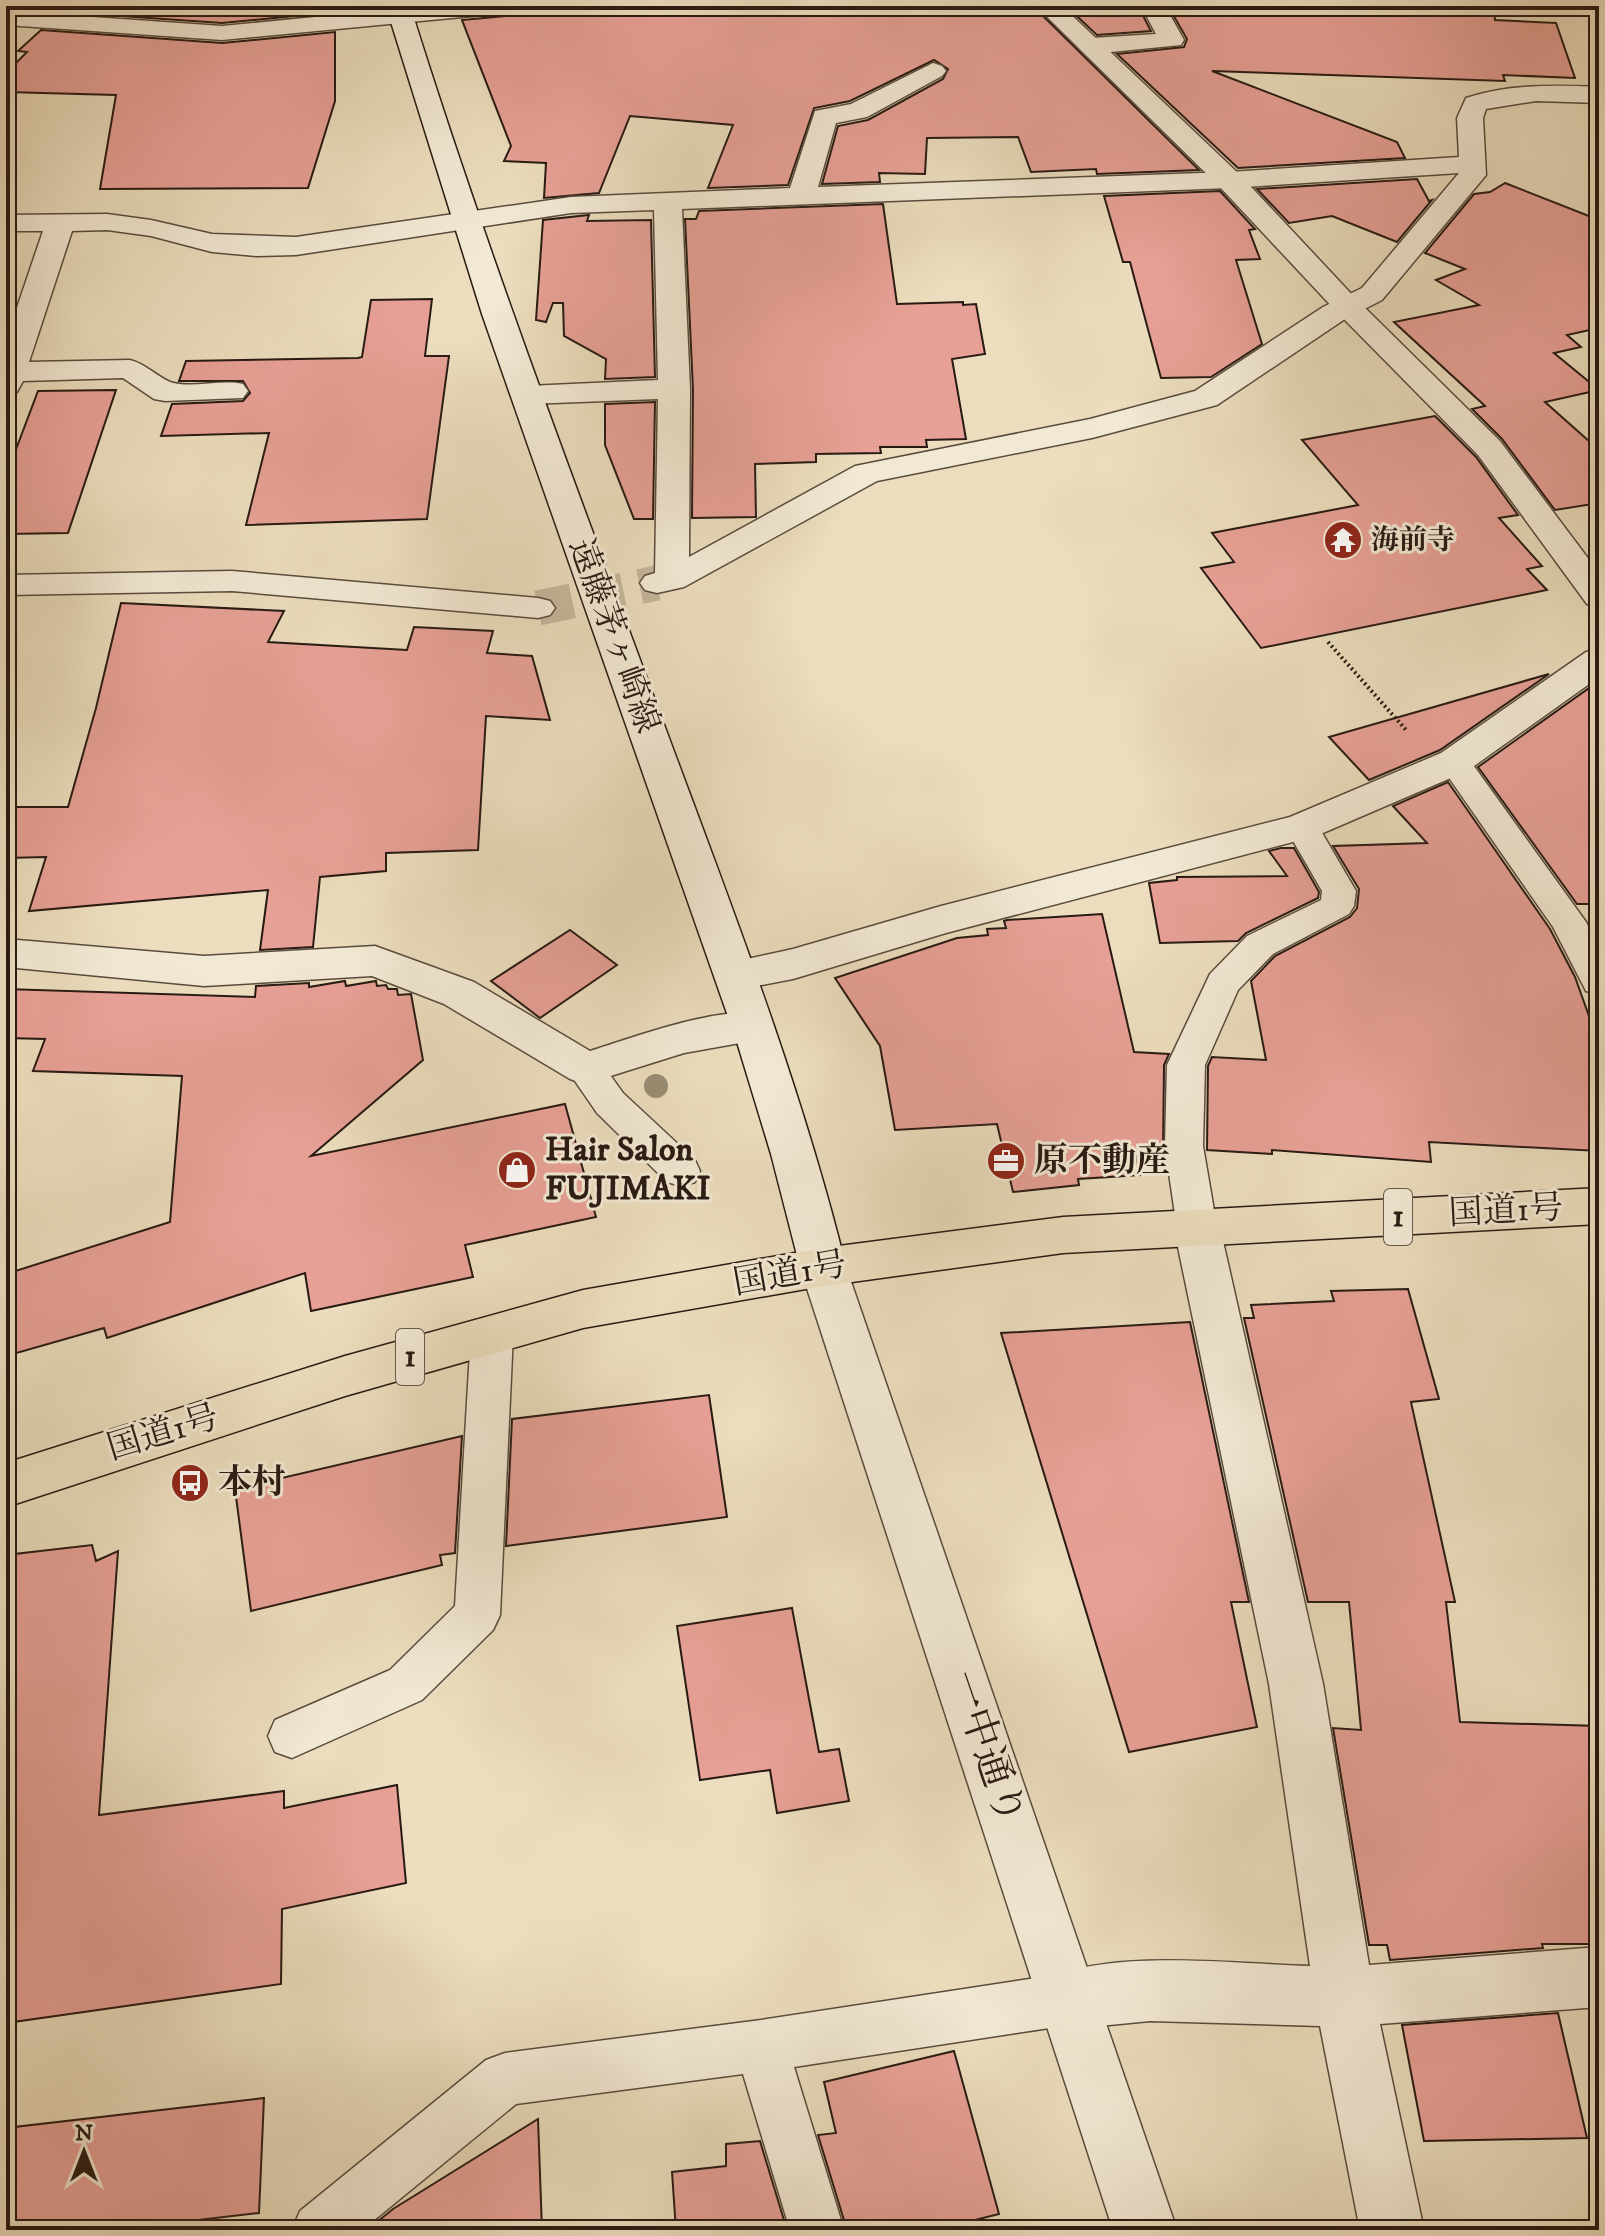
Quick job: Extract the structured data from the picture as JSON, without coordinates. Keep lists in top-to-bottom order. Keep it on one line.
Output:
{"streets":{"highway":["国道1号","1"],"street":["遠藤茅ヶ崎線","一中通り"]},"crossings":[["遠藤茅ヶ崎線","国道1号"],["遠藤茅ヶ崎線","一中通り"],["国道1号","一中通り"]],"places":{"temple":["海前寺"],"office":["原不動産"],"shop":["Hair Salon FUJIMAKI"],"bus stop":["本村"]},"north":"top"}
